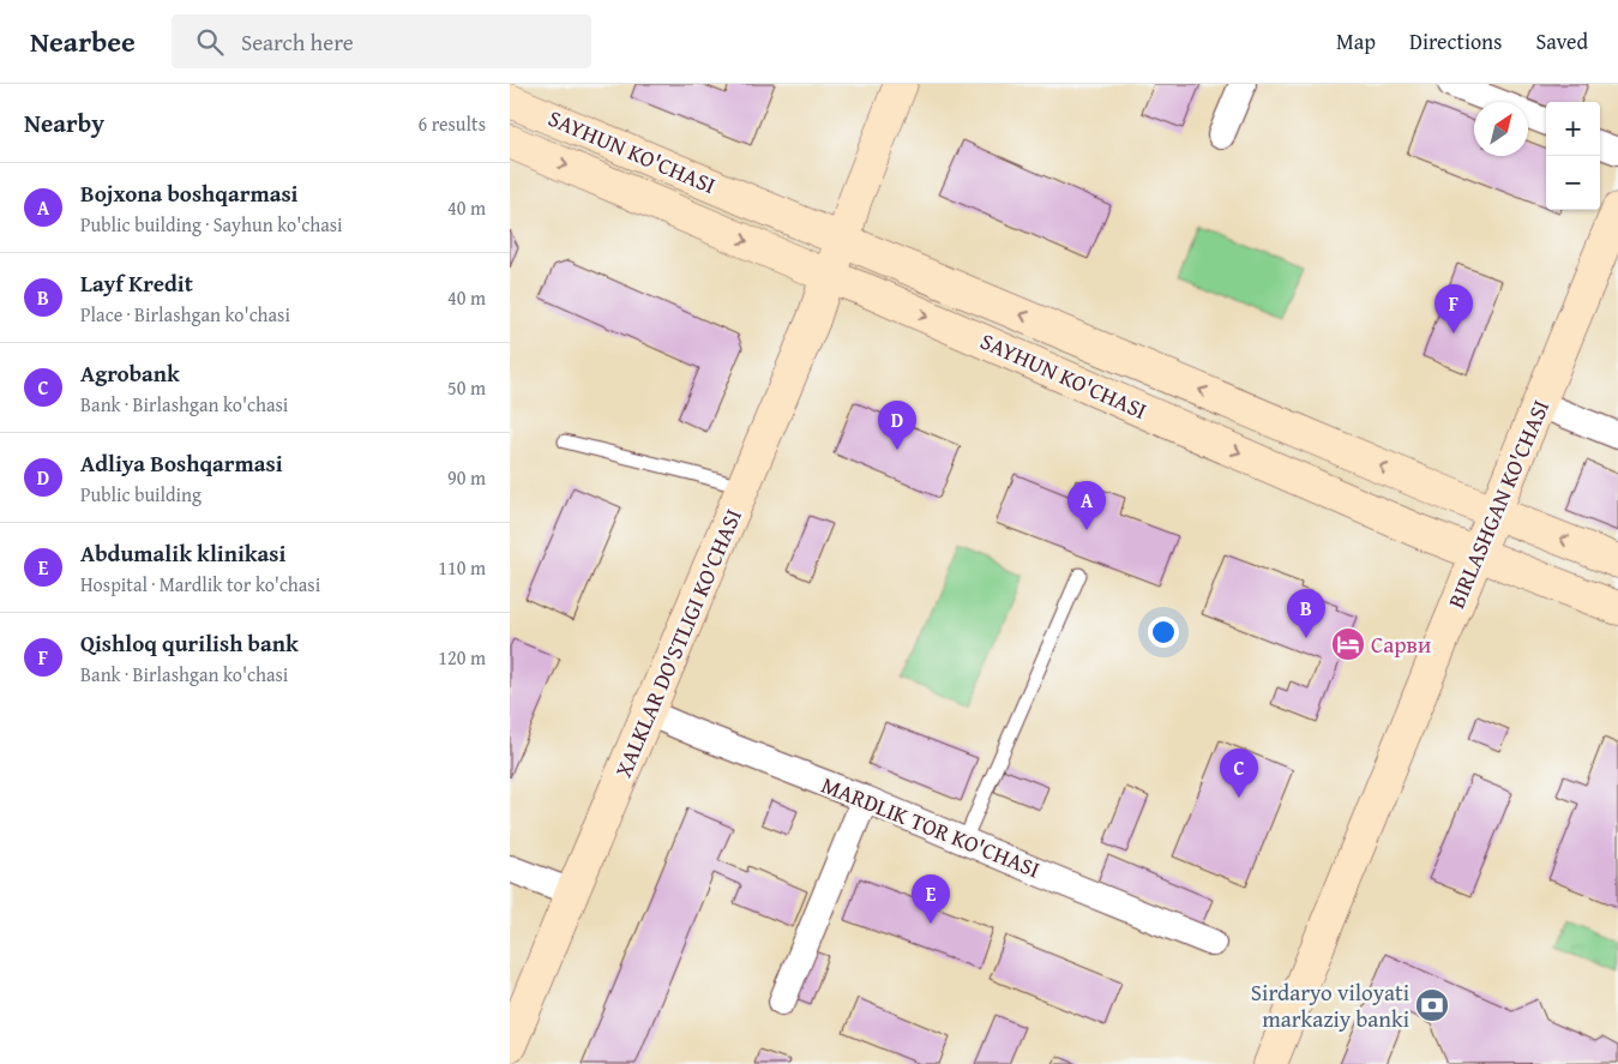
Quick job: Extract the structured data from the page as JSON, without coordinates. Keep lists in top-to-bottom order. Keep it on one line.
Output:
{"streets":{"street":["SAYHUN KO'CHASI","BIRLASHGAN KO'CHASI","XALKLAR DO'STLIGI KO'CHASI","MARDLIK TOR KO'CHASI"]},"crossings":[["SAYHUN KO'CHASI","BIRLASHGAN KO'CHASI"],["SAYHUN KO'CHASI","XALKLAR DO'STLIGI KO'CHASI"],["XALKLAR DO'STLIGI KO'CHASI","MARDLIK TOR KO'CHASI"]],"places":{"hotel":["Сарви"],"bank":["Sirdaryo viloyati markaziy banki"]},"north":"top right","page":{"header":"Nearbee","search":"Search here","nav":["Map","Directions","Saved"],"heading":["Nearby","6 results"],"map_buttons":["+","−"],"list":[{"mark":"A","name":"Bojxona boshqarmasi","note":"Public building · Sayhun ko'chasi","value":"40 m"},{"mark":"B","name":"Layf Kredit","note":"Place · Birlashgan ko'chasi","value":"40 m"},{"mark":"C","name":"Agrobank","note":"Bank · Birlashgan ko'chasi","value":"50 m"},{"mark":"D","name":"Adliya Boshqarmasi","note":"Public building","value":"90 m"},{"mark":"E","name":"Abdumalik klinikasi","note":"Hospital · Mardlik tor ko'chasi","value":"110 m"},{"mark":"F","name":"Qishloq qurilish bank","note":"Bank · Birlashgan ko'chasi","value":"120 m"}],"pins":["F","D","A","B","C","E"]}}
